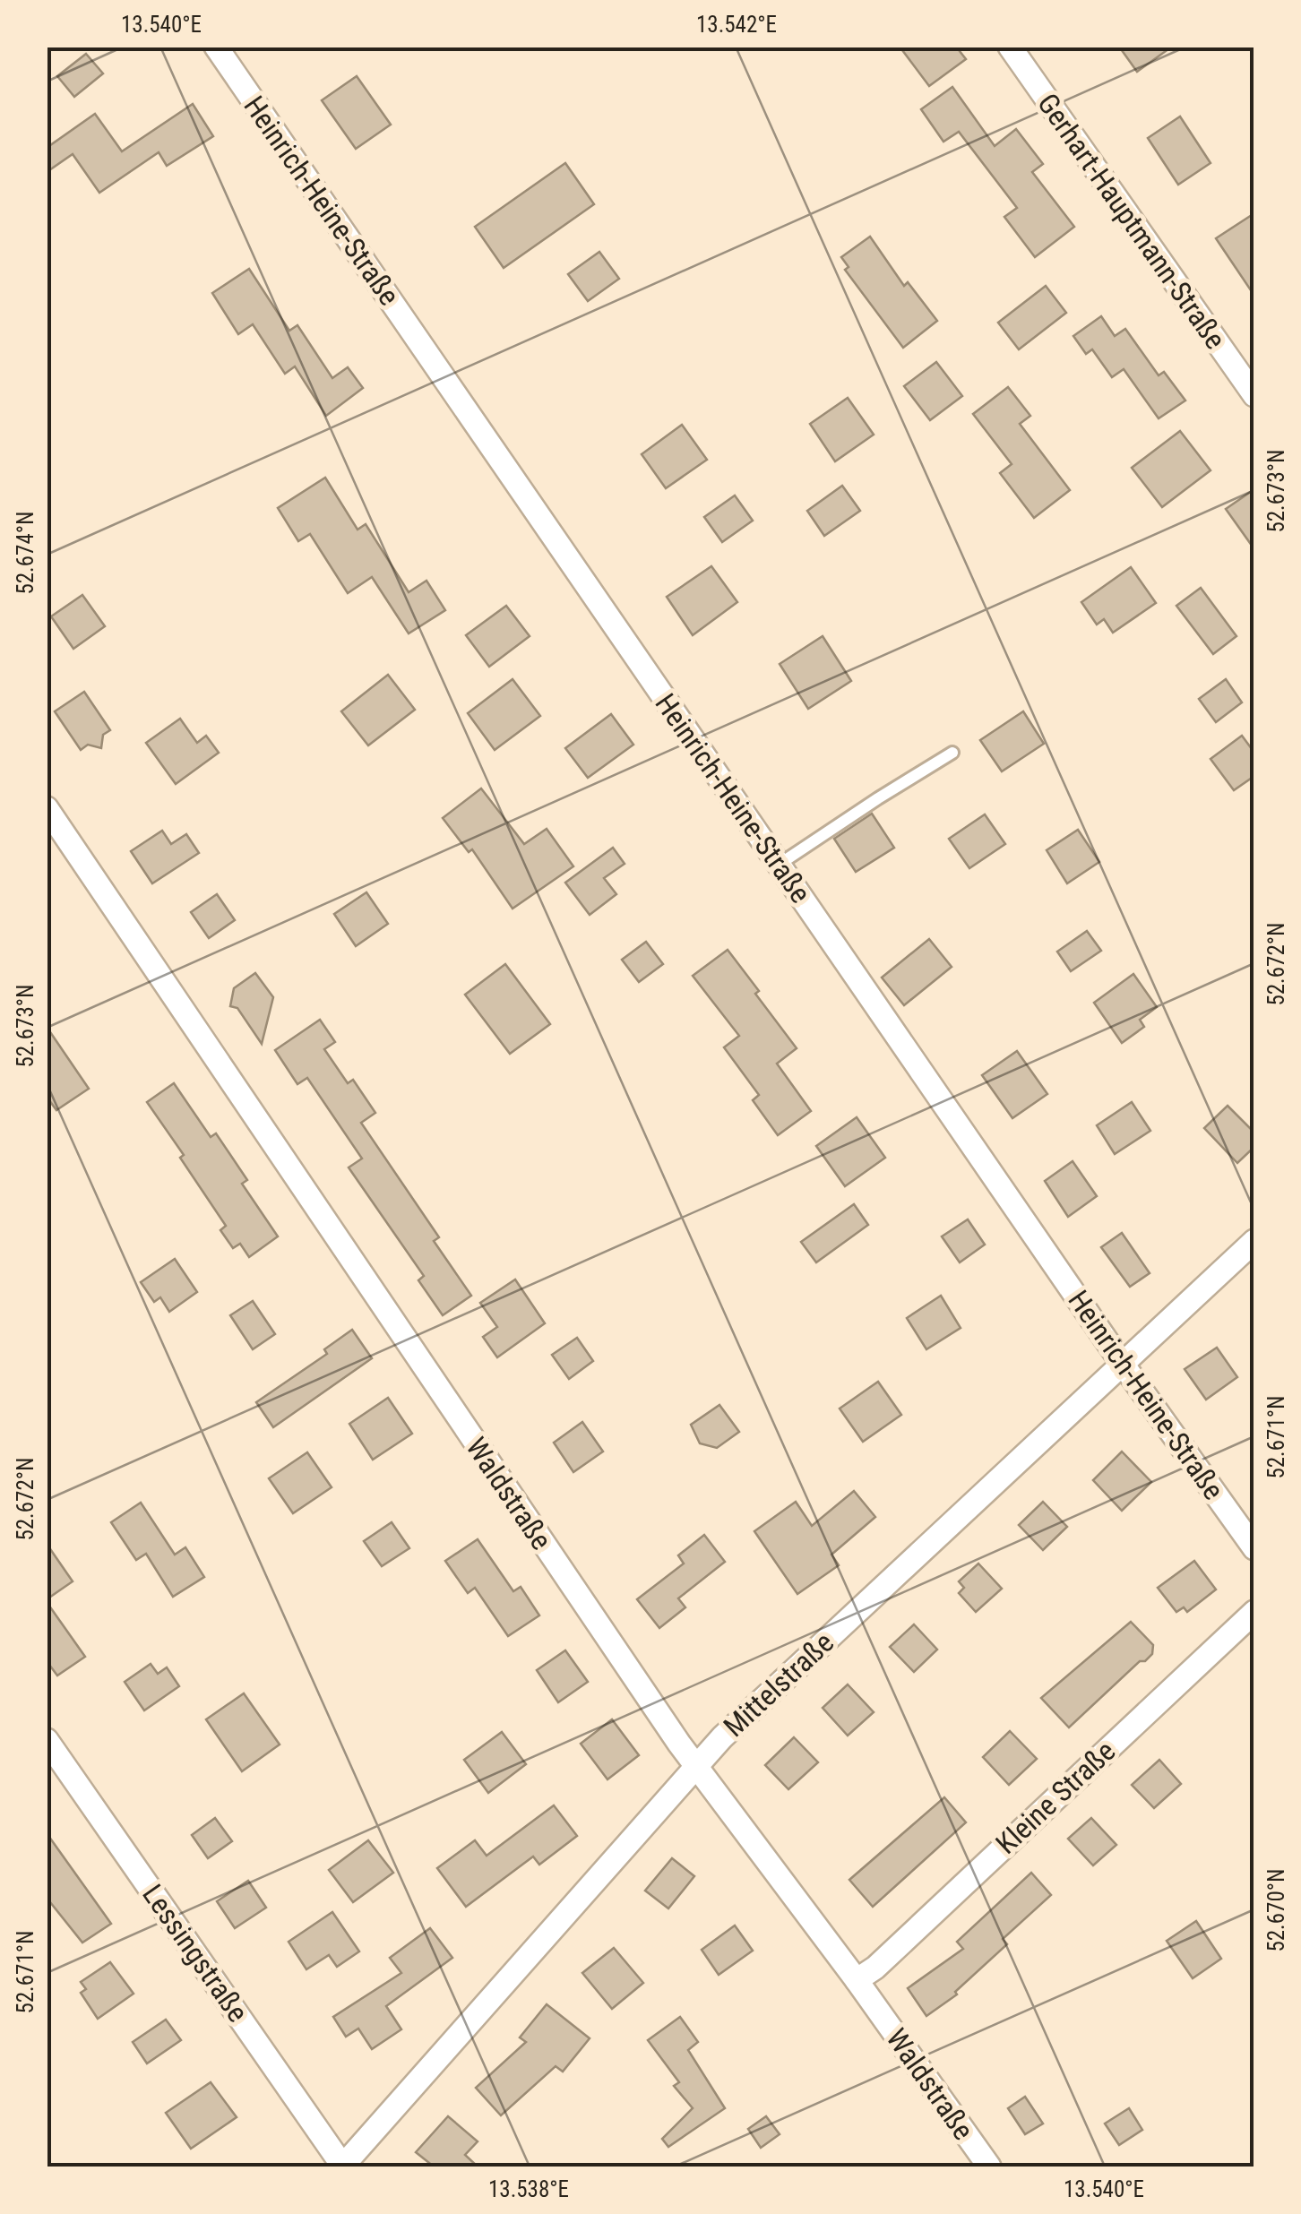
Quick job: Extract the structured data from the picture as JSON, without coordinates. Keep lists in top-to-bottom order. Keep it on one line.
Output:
{"streets":{"street":["Heinrich-Heine-Straße","Gerhart-Hauptmann-Straße","Waldstraße","Mittelstraße","Kleine Straße","Lessingstraße"]},"crossings":[["Heinrich-Heine-Straße","Mittelstraße"],["Waldstraße","Mittelstraße"],["Waldstraße","Kleine Straße"],["Mittelstraße","Lessingstraße"]],"coordinates":["13.540°E","13.542°E","52.673°N","52.674°N","52.672°N","52.671°N","52.670°N","13.538°E"]}
